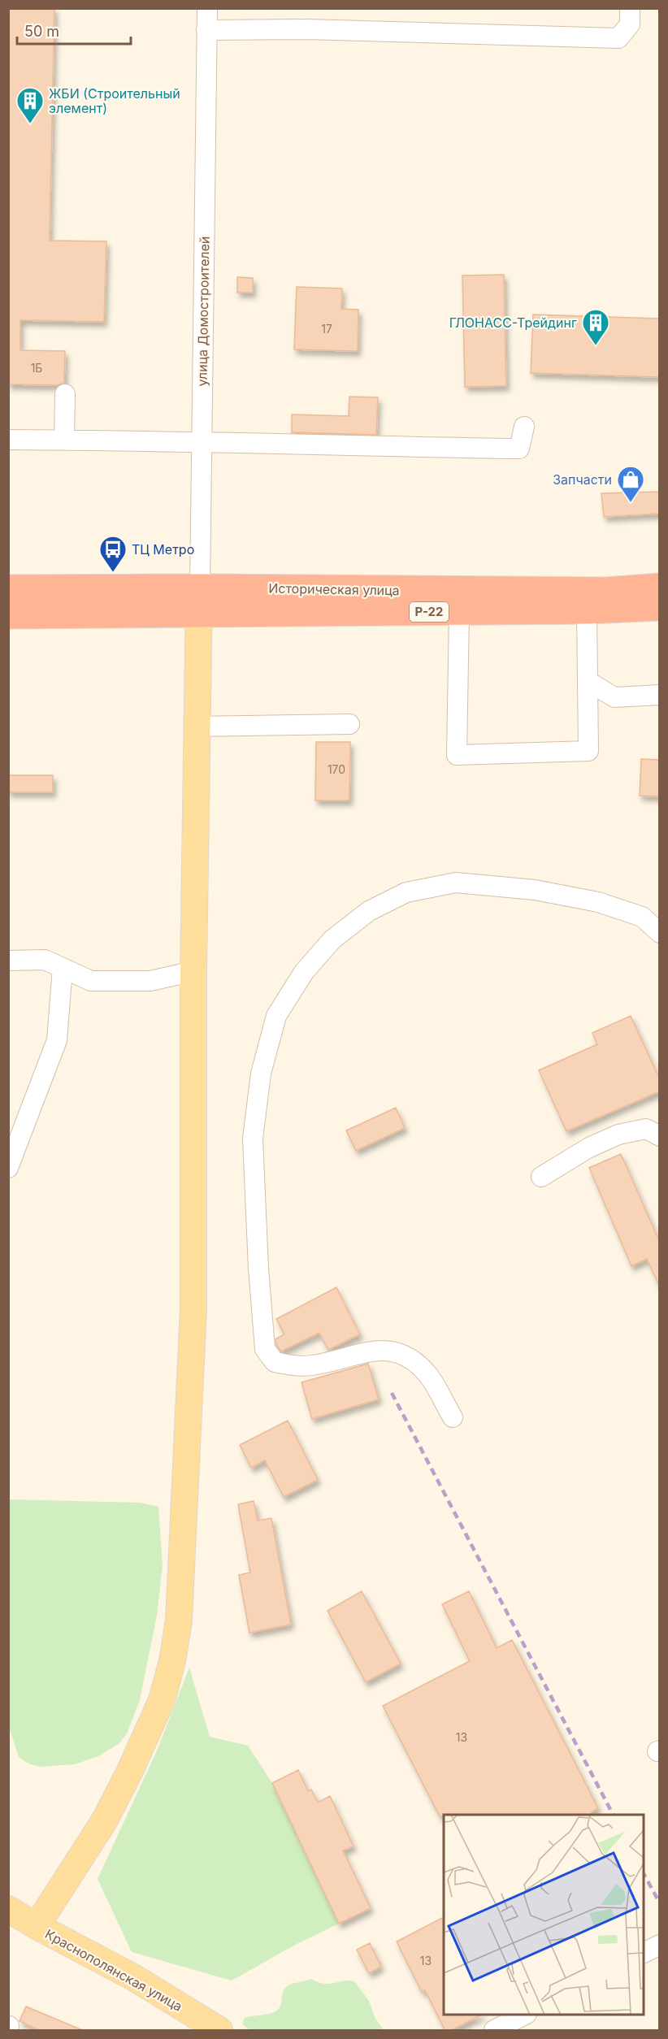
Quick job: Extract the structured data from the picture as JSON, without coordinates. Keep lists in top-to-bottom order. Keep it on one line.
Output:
{"streets":{"highway":["Историческая улица","Р-22"],"main road":["улица Домостроителей","Краснополянская улица"]},"crossings":[["улица Домостроителей","Историческая улица"],["улица Домостроителей","Краснополянская улица"]],"places":{"building":["ЖБИ (Строительный элемент)","ГЛОНАСС-Трейдинг"],"shop":["Запчасти"],"bus stop":["ТЦ Метро"]},"house_numbers":["17","1Б","170","13","13"],"scale_bar":"50 m"}
